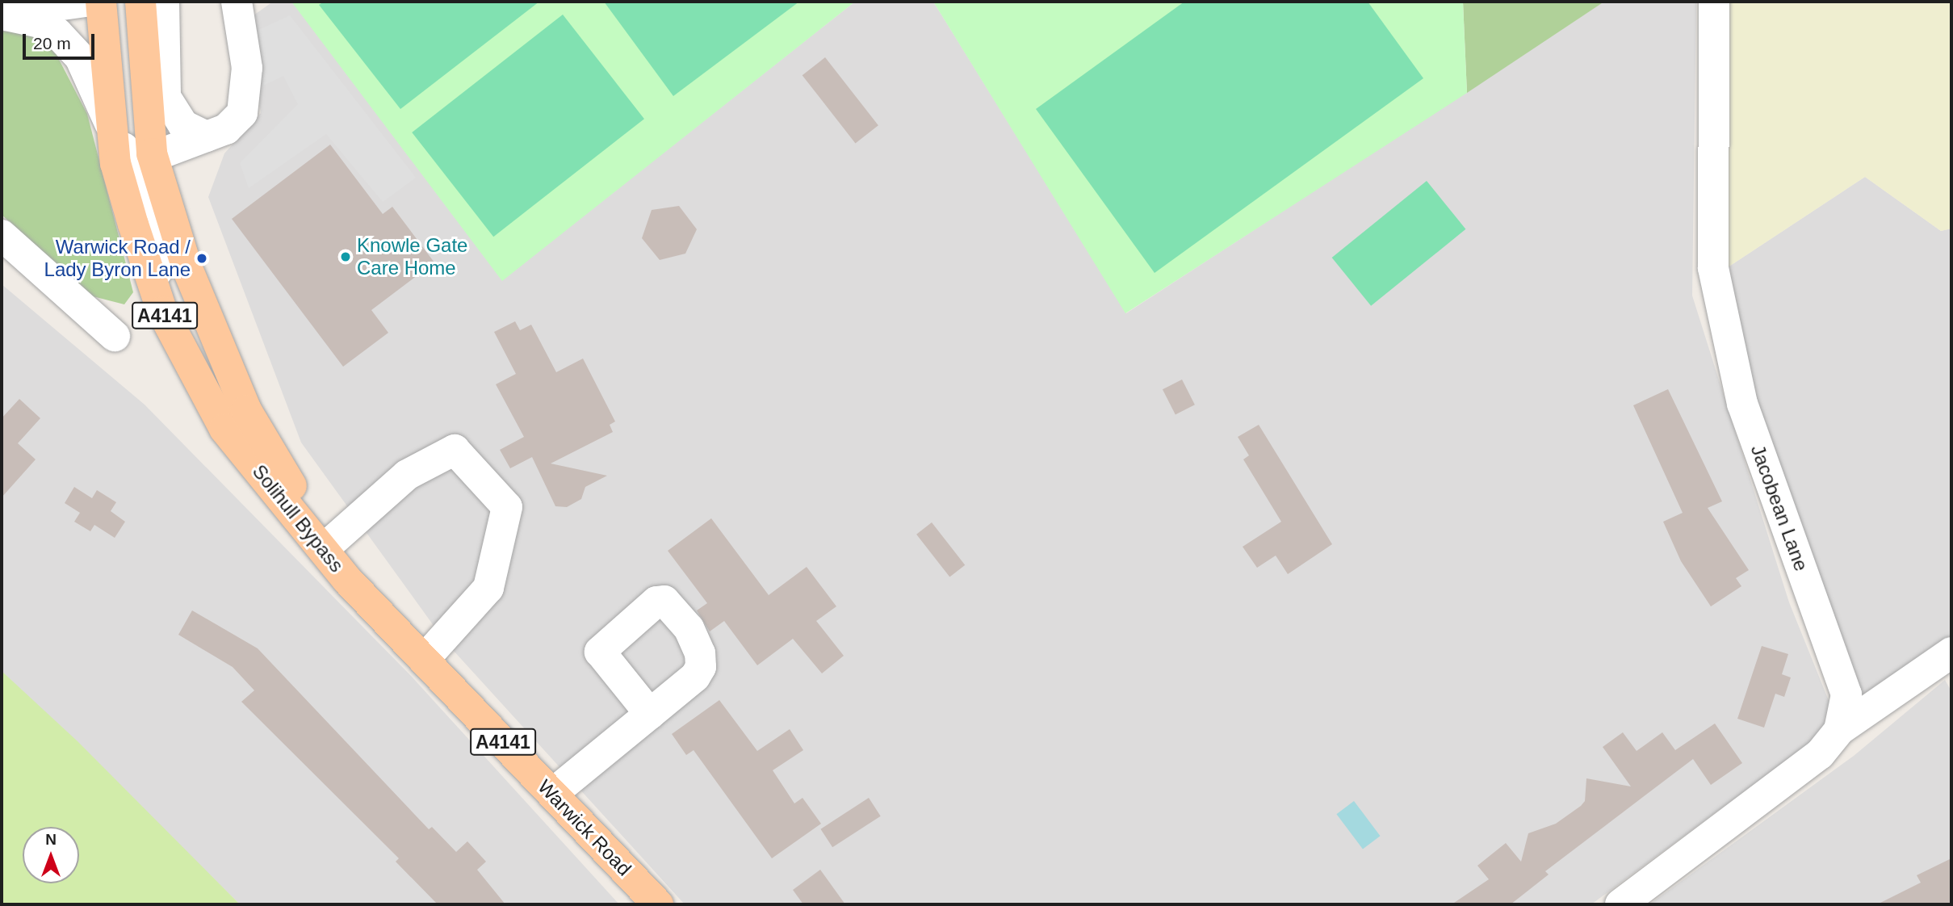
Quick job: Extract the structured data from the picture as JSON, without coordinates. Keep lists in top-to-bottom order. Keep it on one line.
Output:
{"streets":{"main road":["A4141","Solihull Bypass","Warwick Road"],"street":["Jacobean Lane"]},"crossings":[["Solihull Bypass","Warwick Road"]],"places":["Knowle Gate Care Home","Warwick Road / Lady Byron Lane"],"scale_bar":"20 m","north":"top"}
